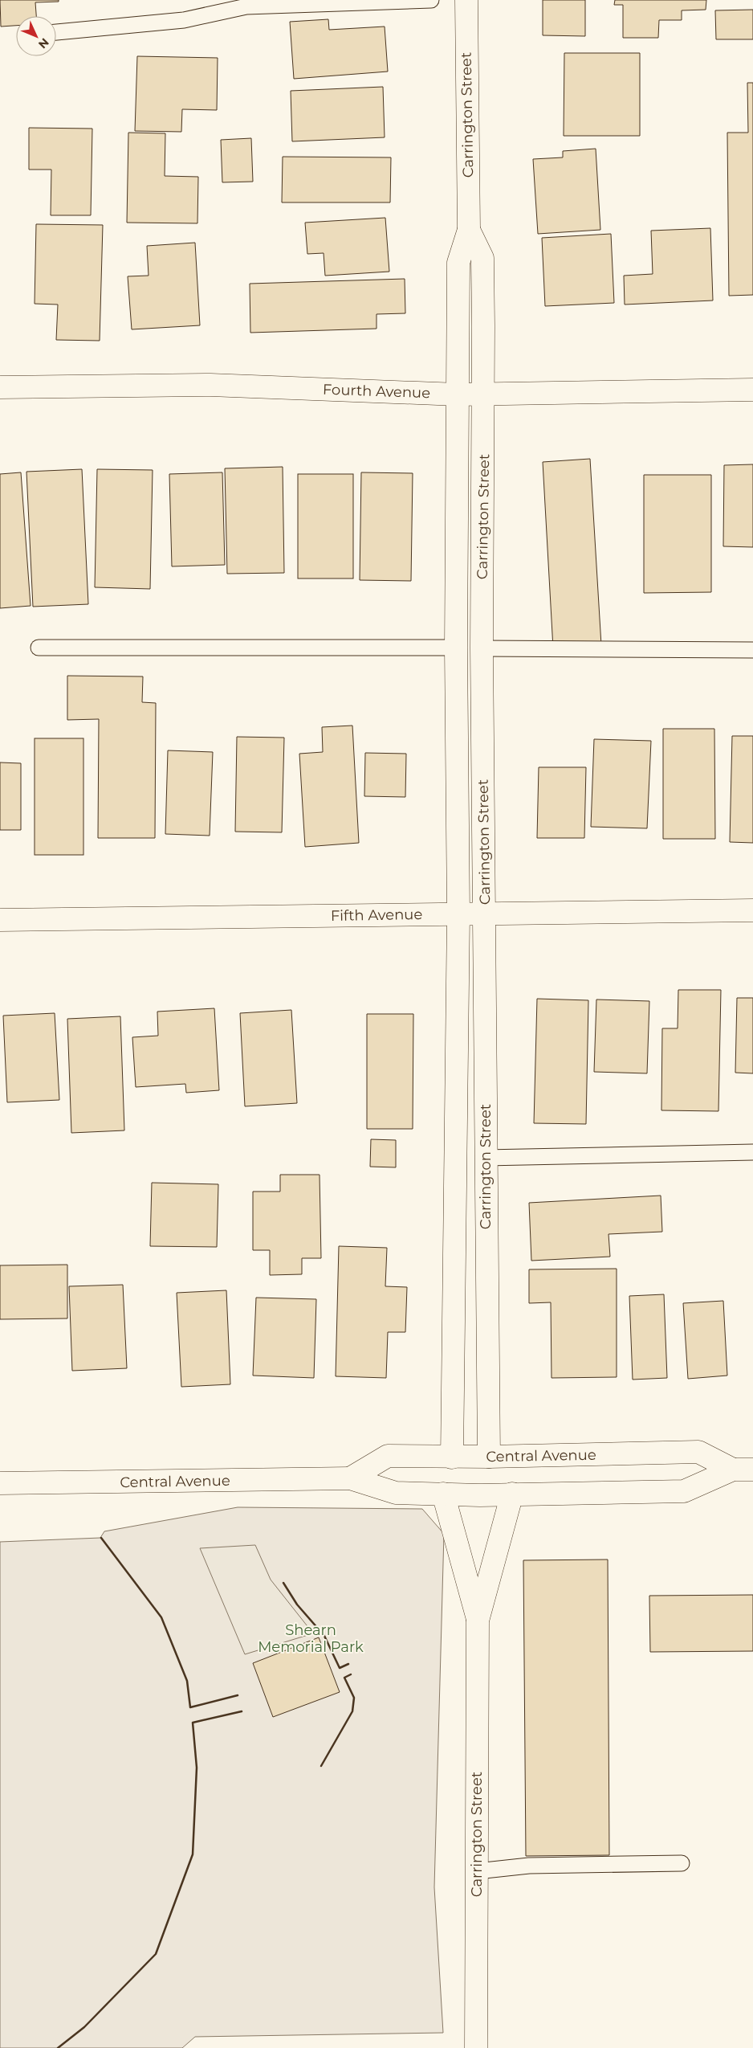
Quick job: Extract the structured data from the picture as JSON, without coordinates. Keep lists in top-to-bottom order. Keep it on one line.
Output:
{"streets":{"street":["Carrington Street","Fourth Avenue","Fifth Avenue","Central Avenue"]},"crossings":[["Carrington Street","Fourth Avenue"],["Carrington Street","Fifth Avenue"],["Carrington Street","Central Avenue"]],"parks":["Shearn Memorial Park"],"north":"bottom right"}
